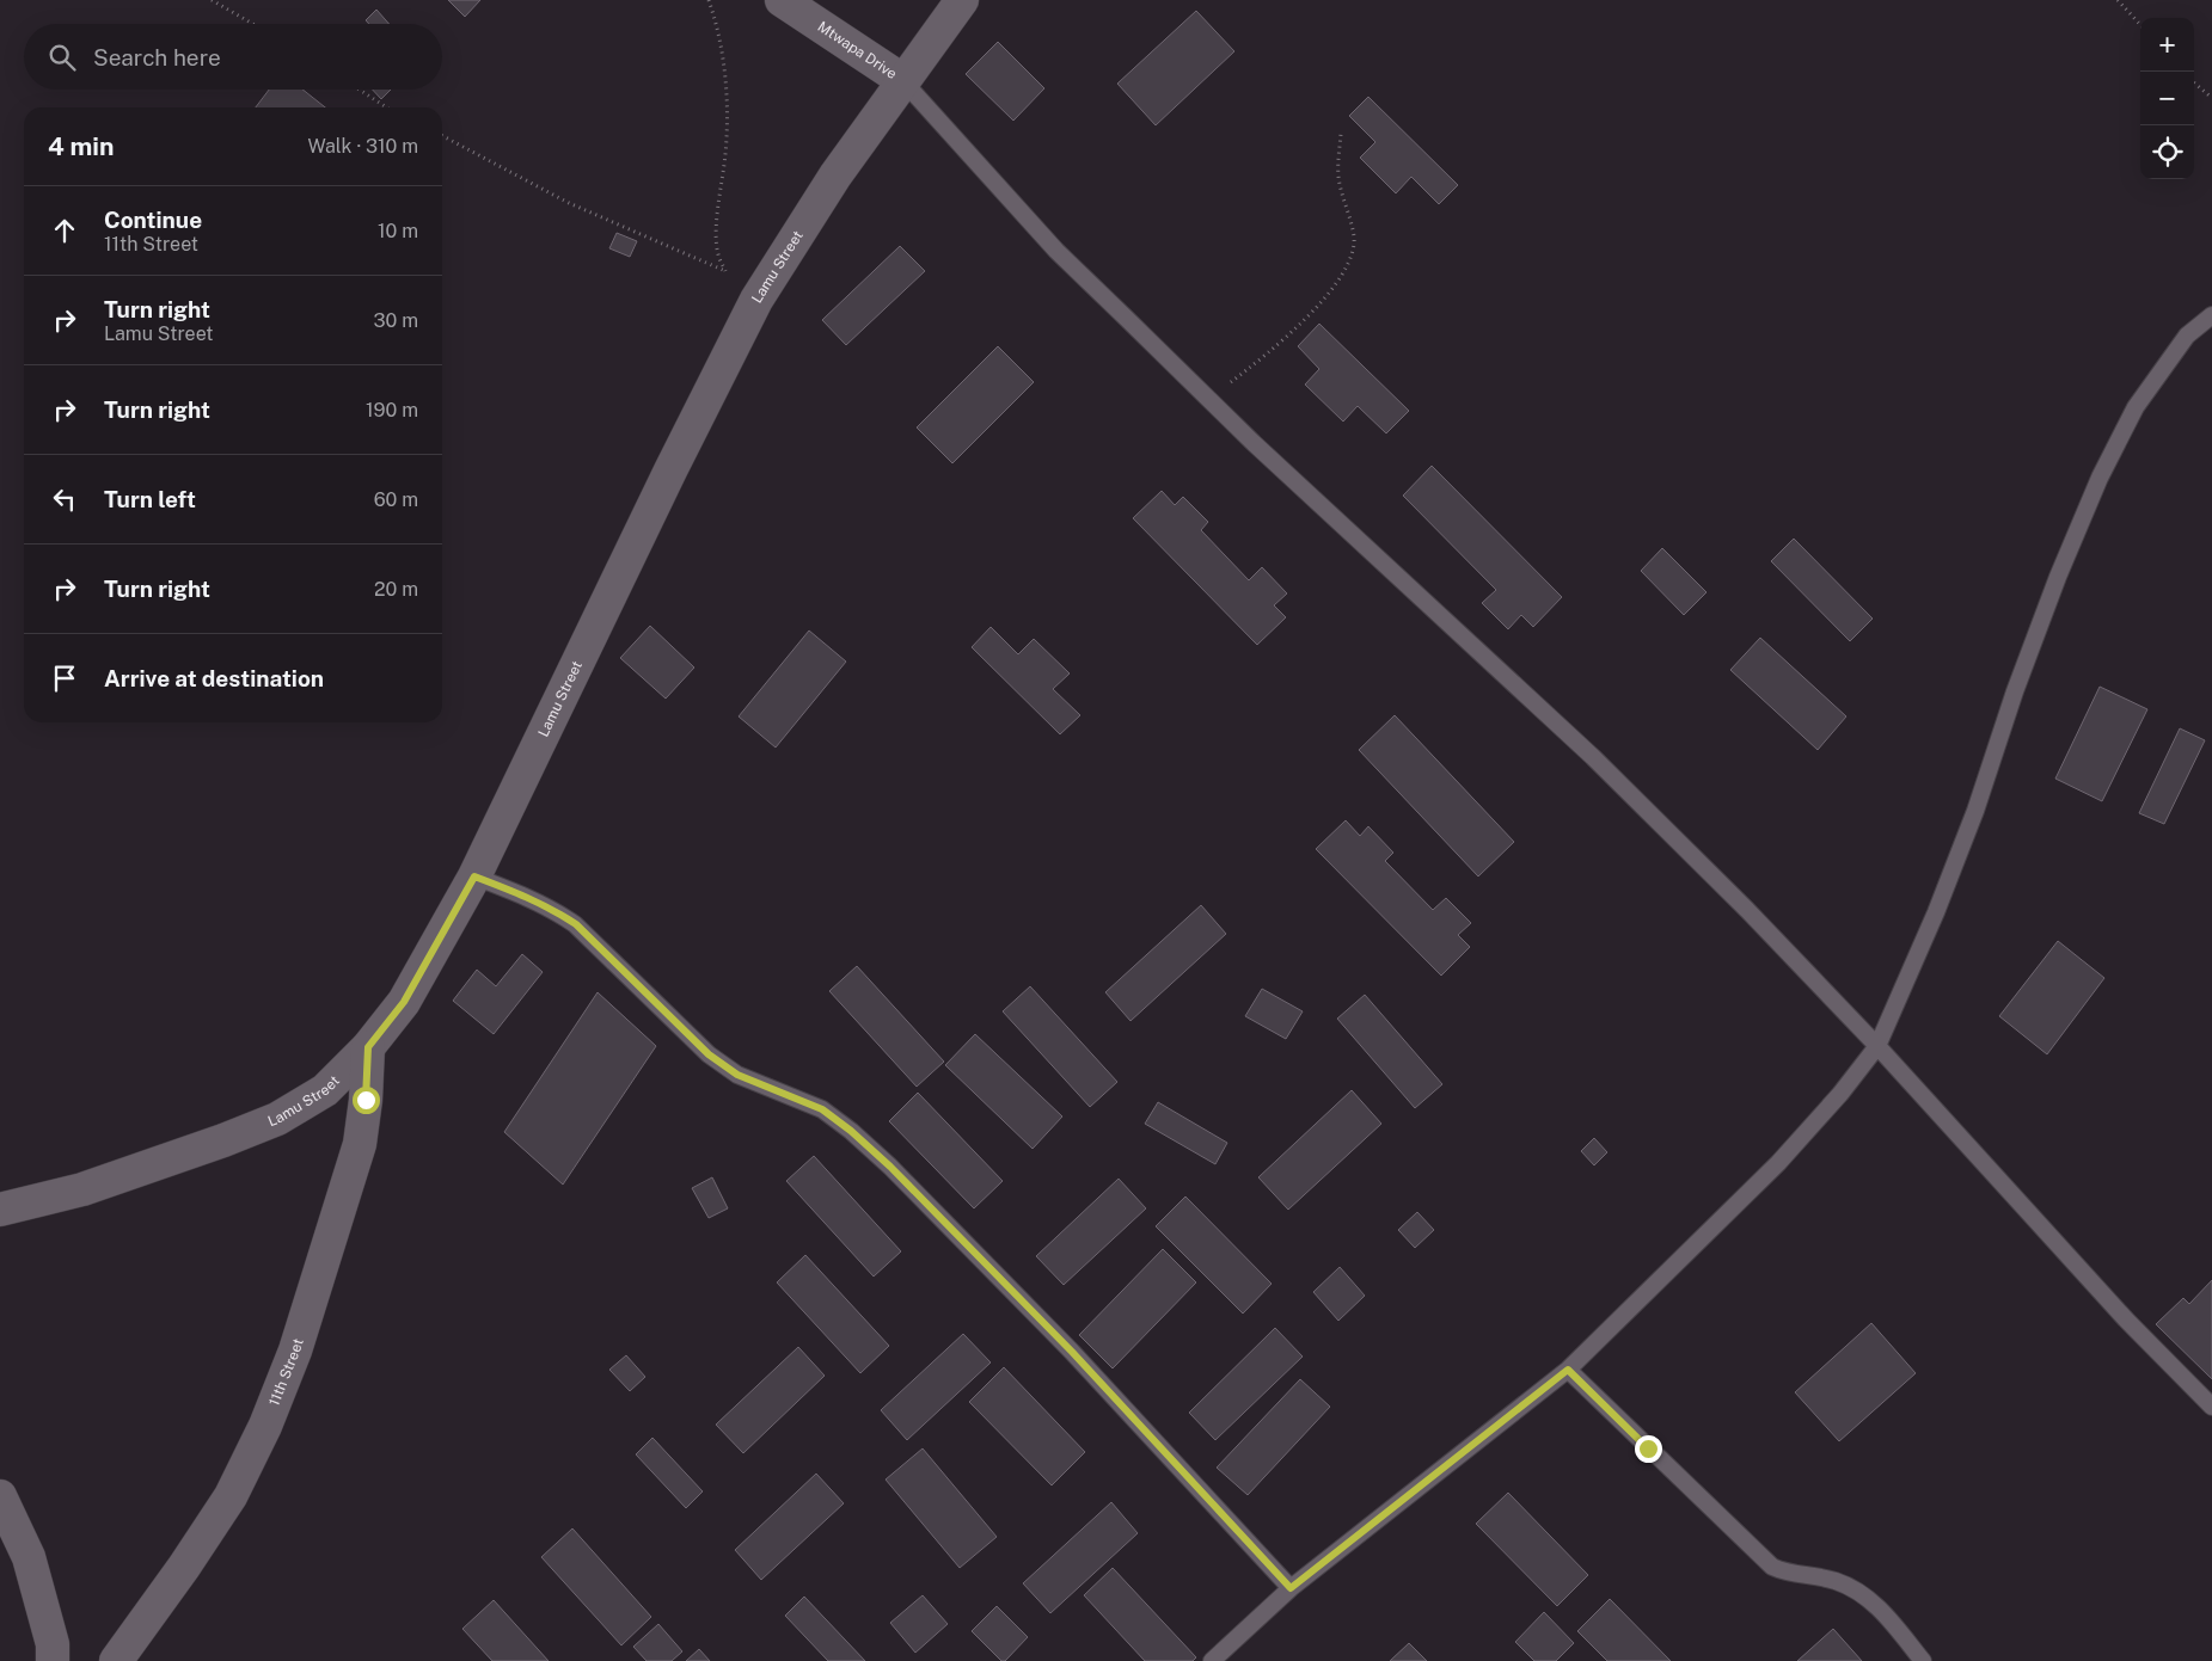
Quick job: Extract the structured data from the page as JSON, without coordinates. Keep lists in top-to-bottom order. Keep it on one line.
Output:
{"streets":{"street":["Mtwapa Drive","Lamu Street","11th Street"]},"crossings":[["Mtwapa Drive","Lamu Street"],["Lamu Street","11th Street"]],"page":{"map_buttons":["+","−"],"search":"Search here","heading":["4 min","Walk · 310 m"],"list":[["Continue","11th Street","10 m"],["Turn right","Lamu Street","30 m"],["Turn right","190 m"],["Turn left","60 m"],["Turn right","20 m"],"Arrive at destination"]}}
